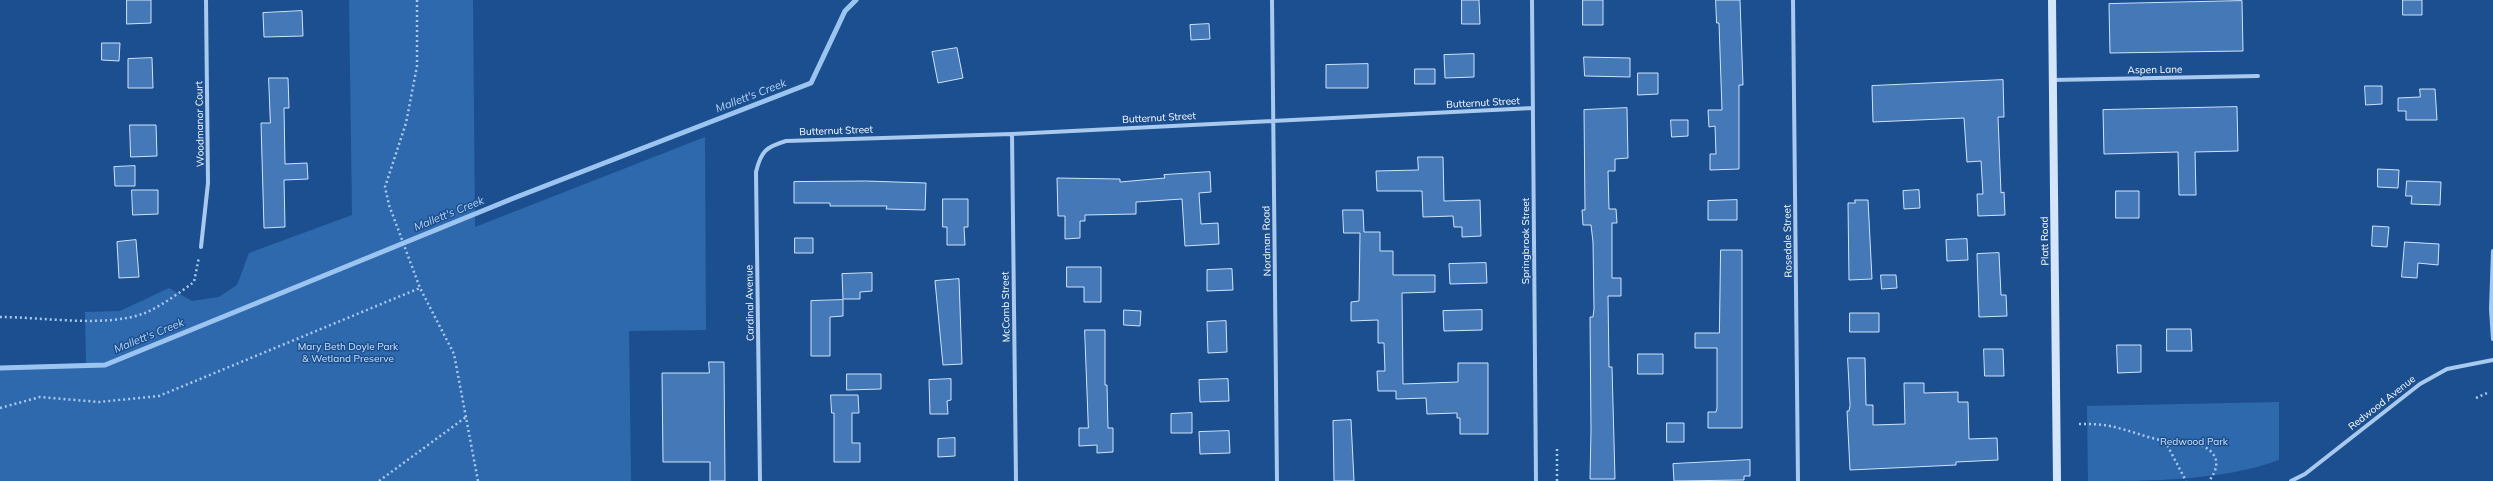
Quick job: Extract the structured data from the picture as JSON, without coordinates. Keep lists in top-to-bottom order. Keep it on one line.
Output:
{"streets":{"main road":["Platt Road"],"street":["Aspen Lane","Butternut Street","Woodmanor Court","Nordman Road","Springbrook Street","Rosedale Street","Cardinal Avenue","McComb Street","Redwood Avenue"]},"crossings":[["Aspen Lane","Platt Road"],["Butternut Street","Nordman Road"],["Butternut Street","Springbrook Street"],["Butternut Street","Cardinal Avenue"],["Butternut Street","McComb Street"]],"water":["Mallett's Creek"],"parks":["Mary Beth Doyle Park & Wetland Preserve","Redwood Park"]}
